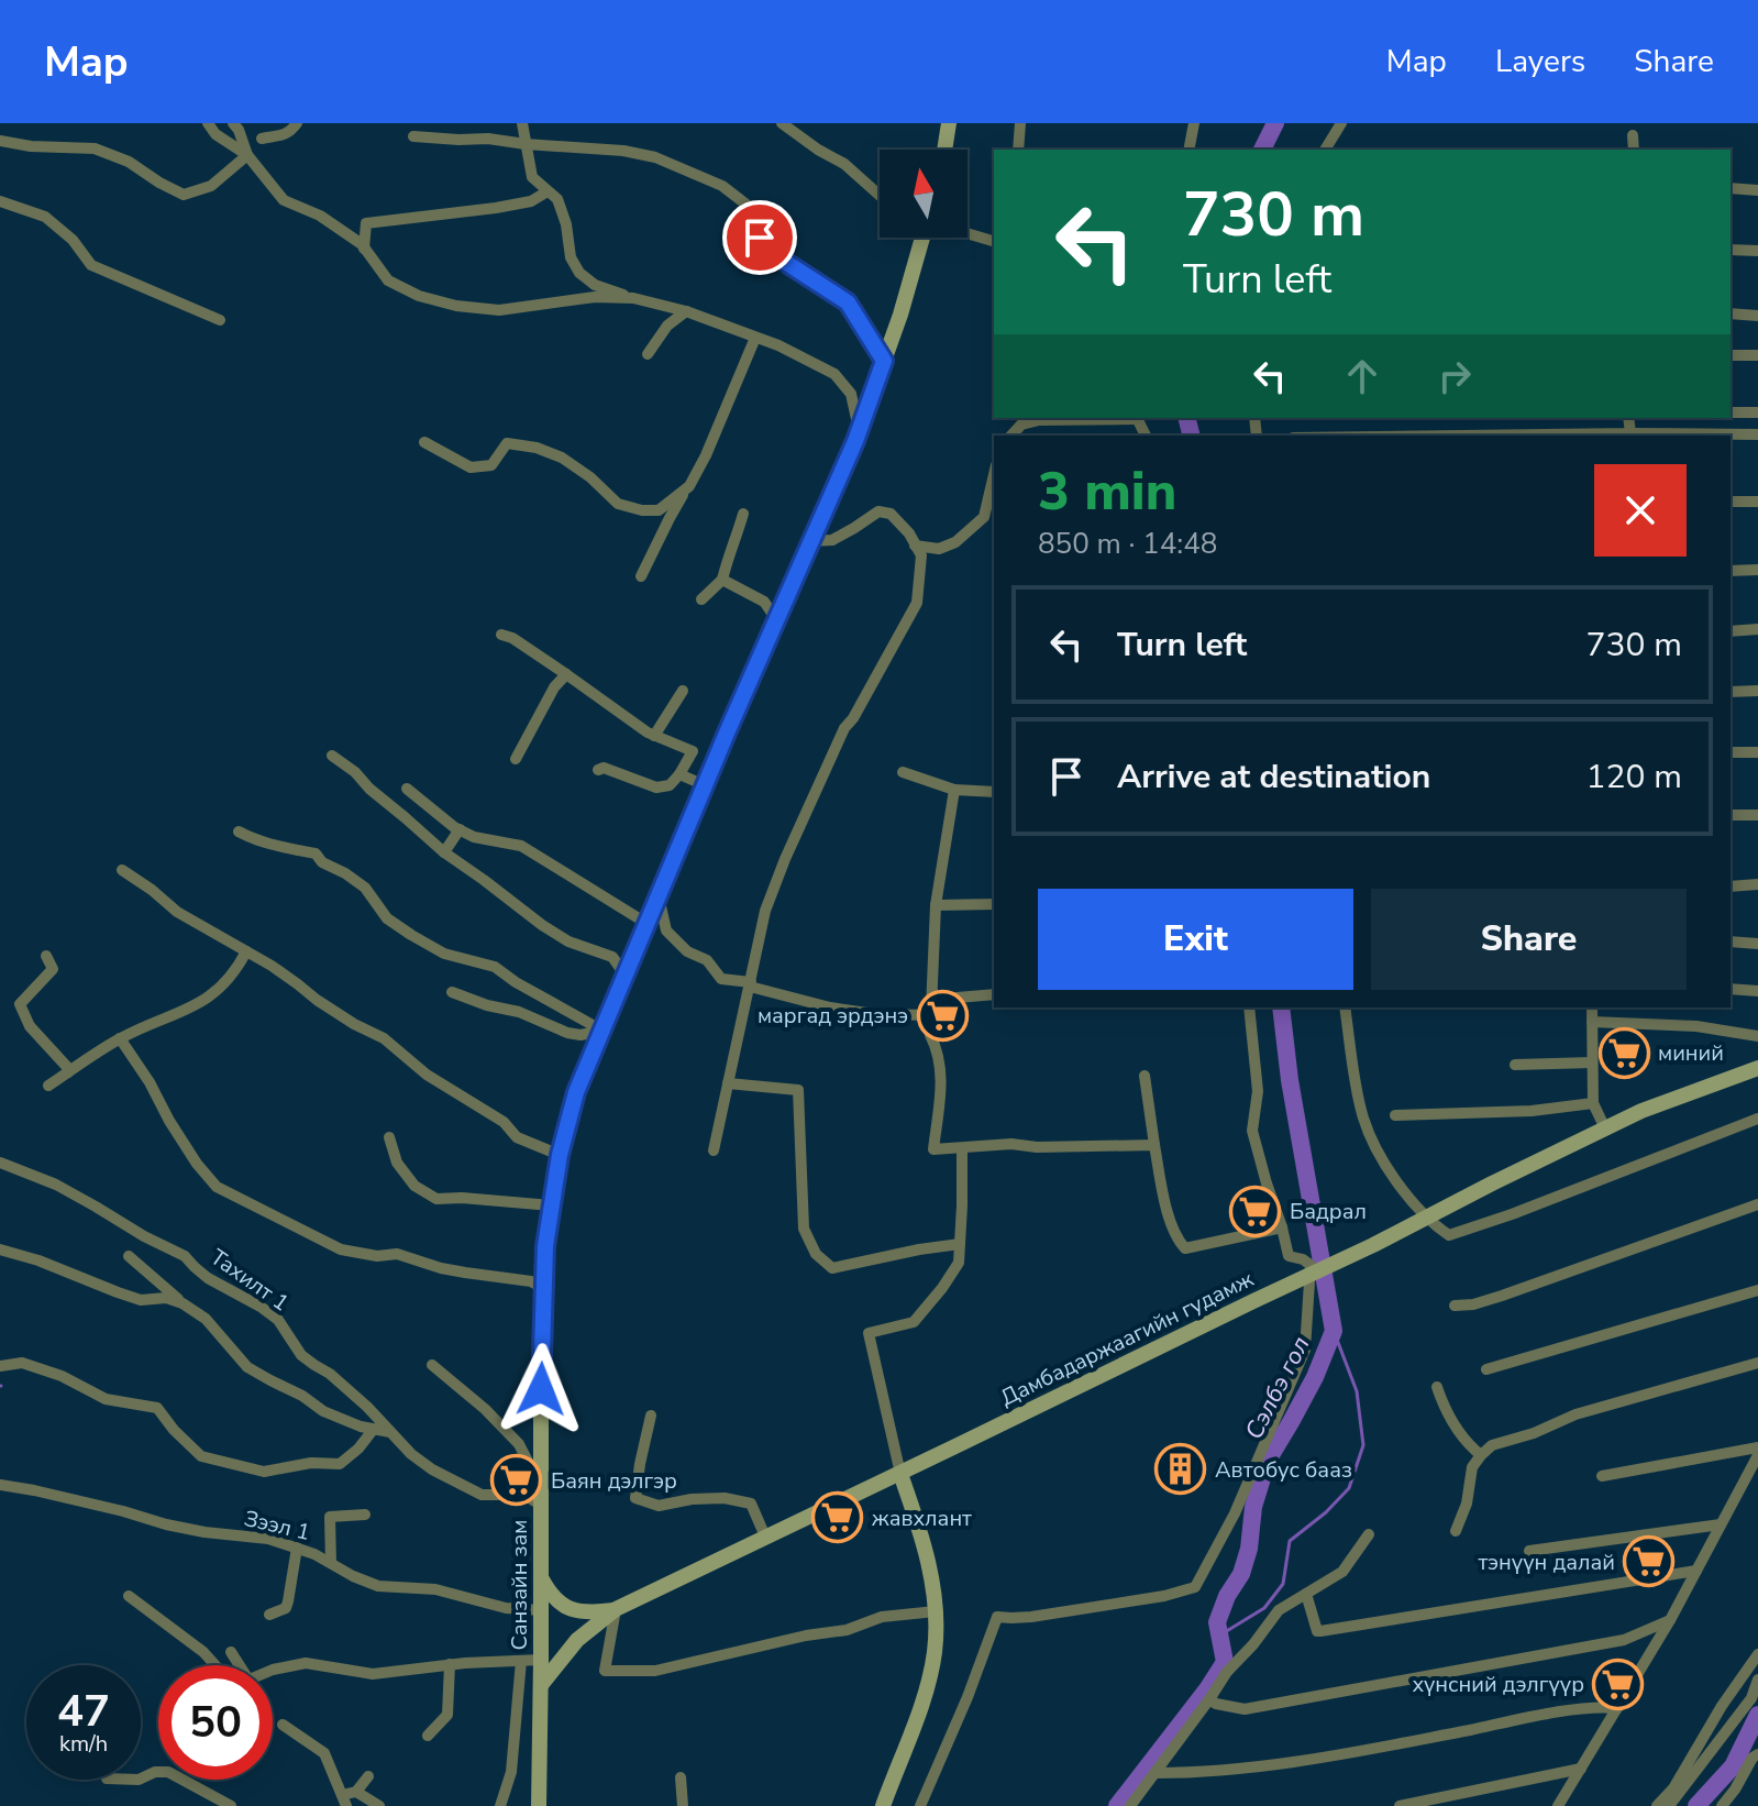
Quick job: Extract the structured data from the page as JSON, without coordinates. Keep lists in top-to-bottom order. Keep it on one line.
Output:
{"streets":{"main road":["Дамбадаржаагийн гудамж","Санзайн зам"],"street":["Тахилт 1","Зээл 1"]},"crossings":[["Тахилт 1","Санзайн зам"],["Дамбадаржаагийн гудамж","Санзайн зам"],["Зээл 1","Санзайн зам"]],"water":["Сэлбэ гол"],"places":{"supermarket":["маргад эрдэнэ","миний","Бадрал","Баян дэлгэр","жавхлант","тэнүүн далай","хүнсний дэлгүүр"],"building":["Автобус бааз"]},"north":"top","page":{"header":"Map","nav":["Map","Layers","Share"],"turn":["730 m","Turn left"],"heading":["3 min","850 m · 14:48"],"list":[{"name":"Turn left","value":"730 m"},{"name":"Arrive at destination","value":"120 m"}],"buttons":["Exit","Share"],"speed":"47 km/h","limit":"50"}}
